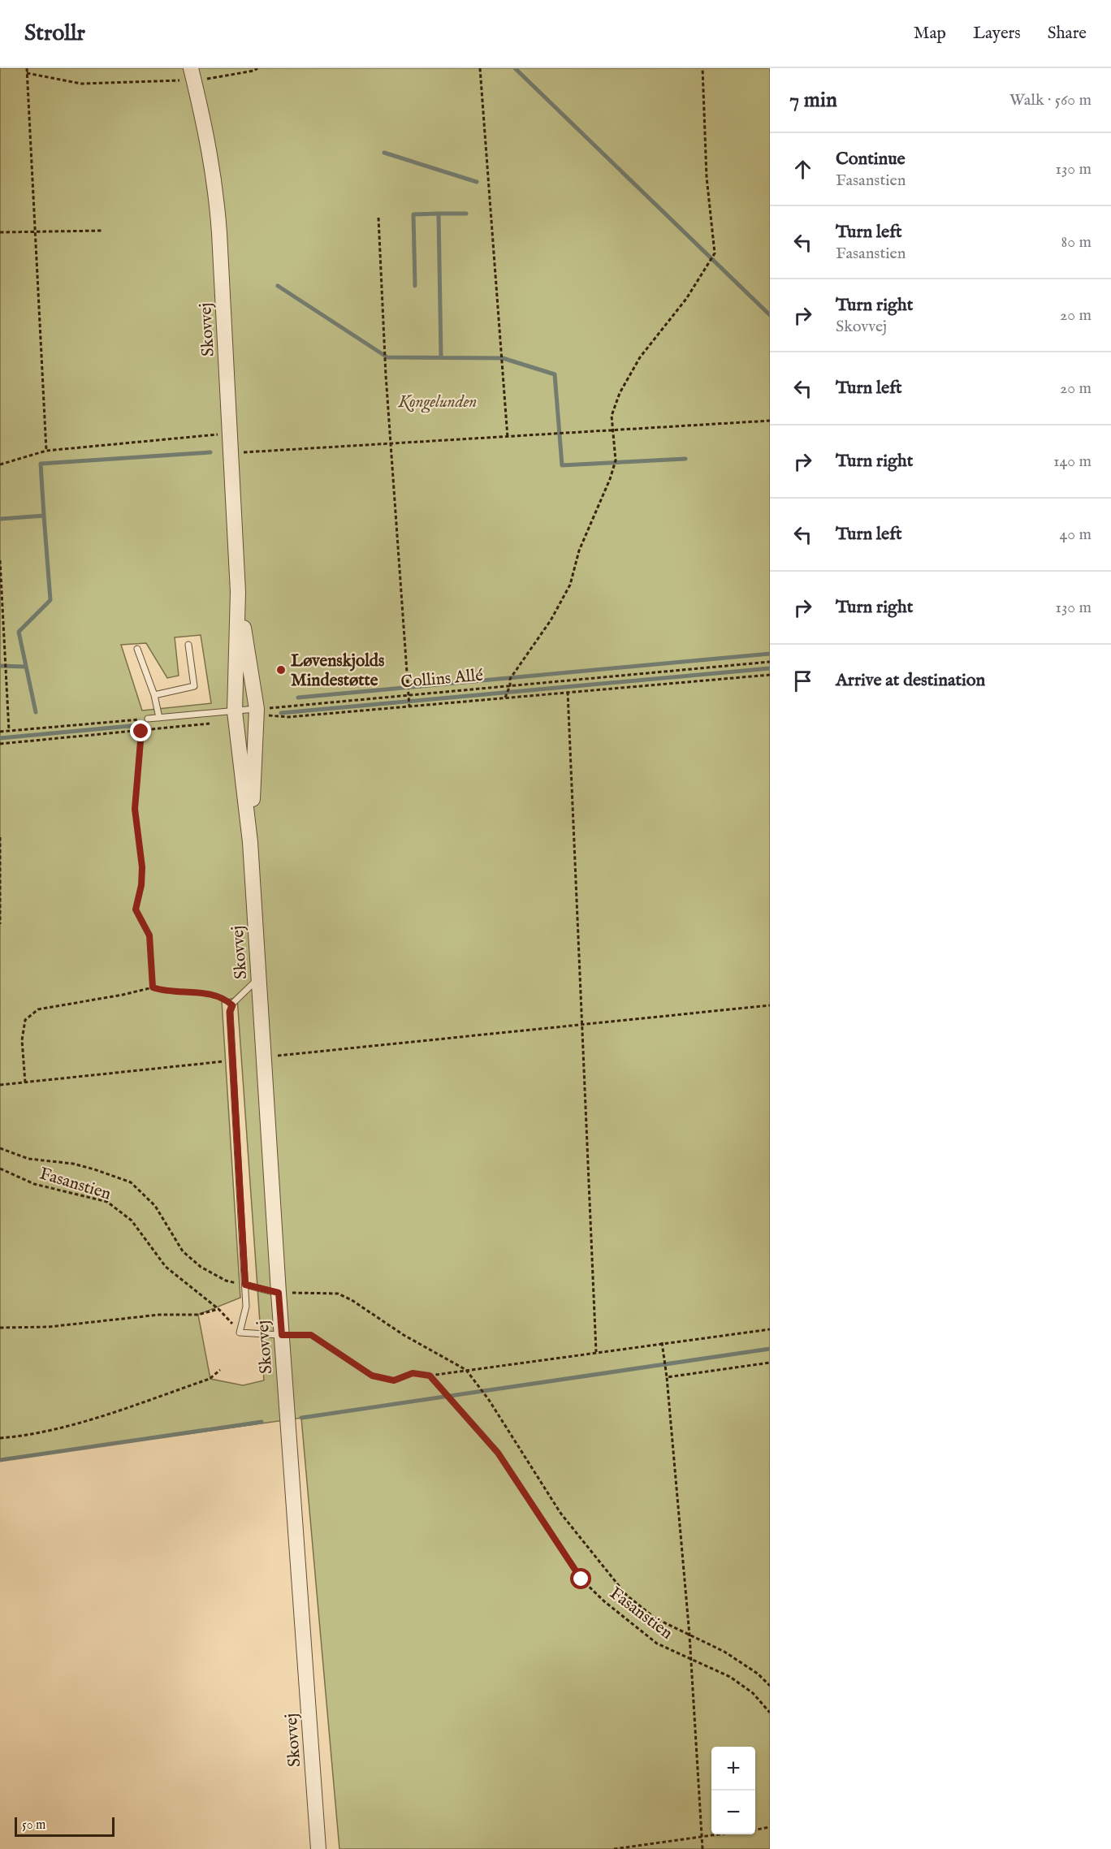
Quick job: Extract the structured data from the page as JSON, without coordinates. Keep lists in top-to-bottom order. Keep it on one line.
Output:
{"streets":{"street":["Skovvej"],"path":["Collins Allé","Fasanstien"]},"crossings":[["Skovvej","Collins Allé"]],"parks":["Kongelunden"],"places":["Løvenskjolds Mindestøtte"],"scale_bar":"50 m","page":{"header":"Strollr","nav":["Map","Layers","Share"],"heading":["7 min","Walk · 560 m"],"list":[["Continue","Fasanstien","130 m"],["Turn left","Fasanstien","80 m"],["Turn right","Skovvej","20 m"],["Turn left","20 m"],["Turn right","140 m"],["Turn left","40 m"],["Turn right","130 m"],"Arrive at destination"],"map_buttons":["+","−"],"scale":"50 m"}}
